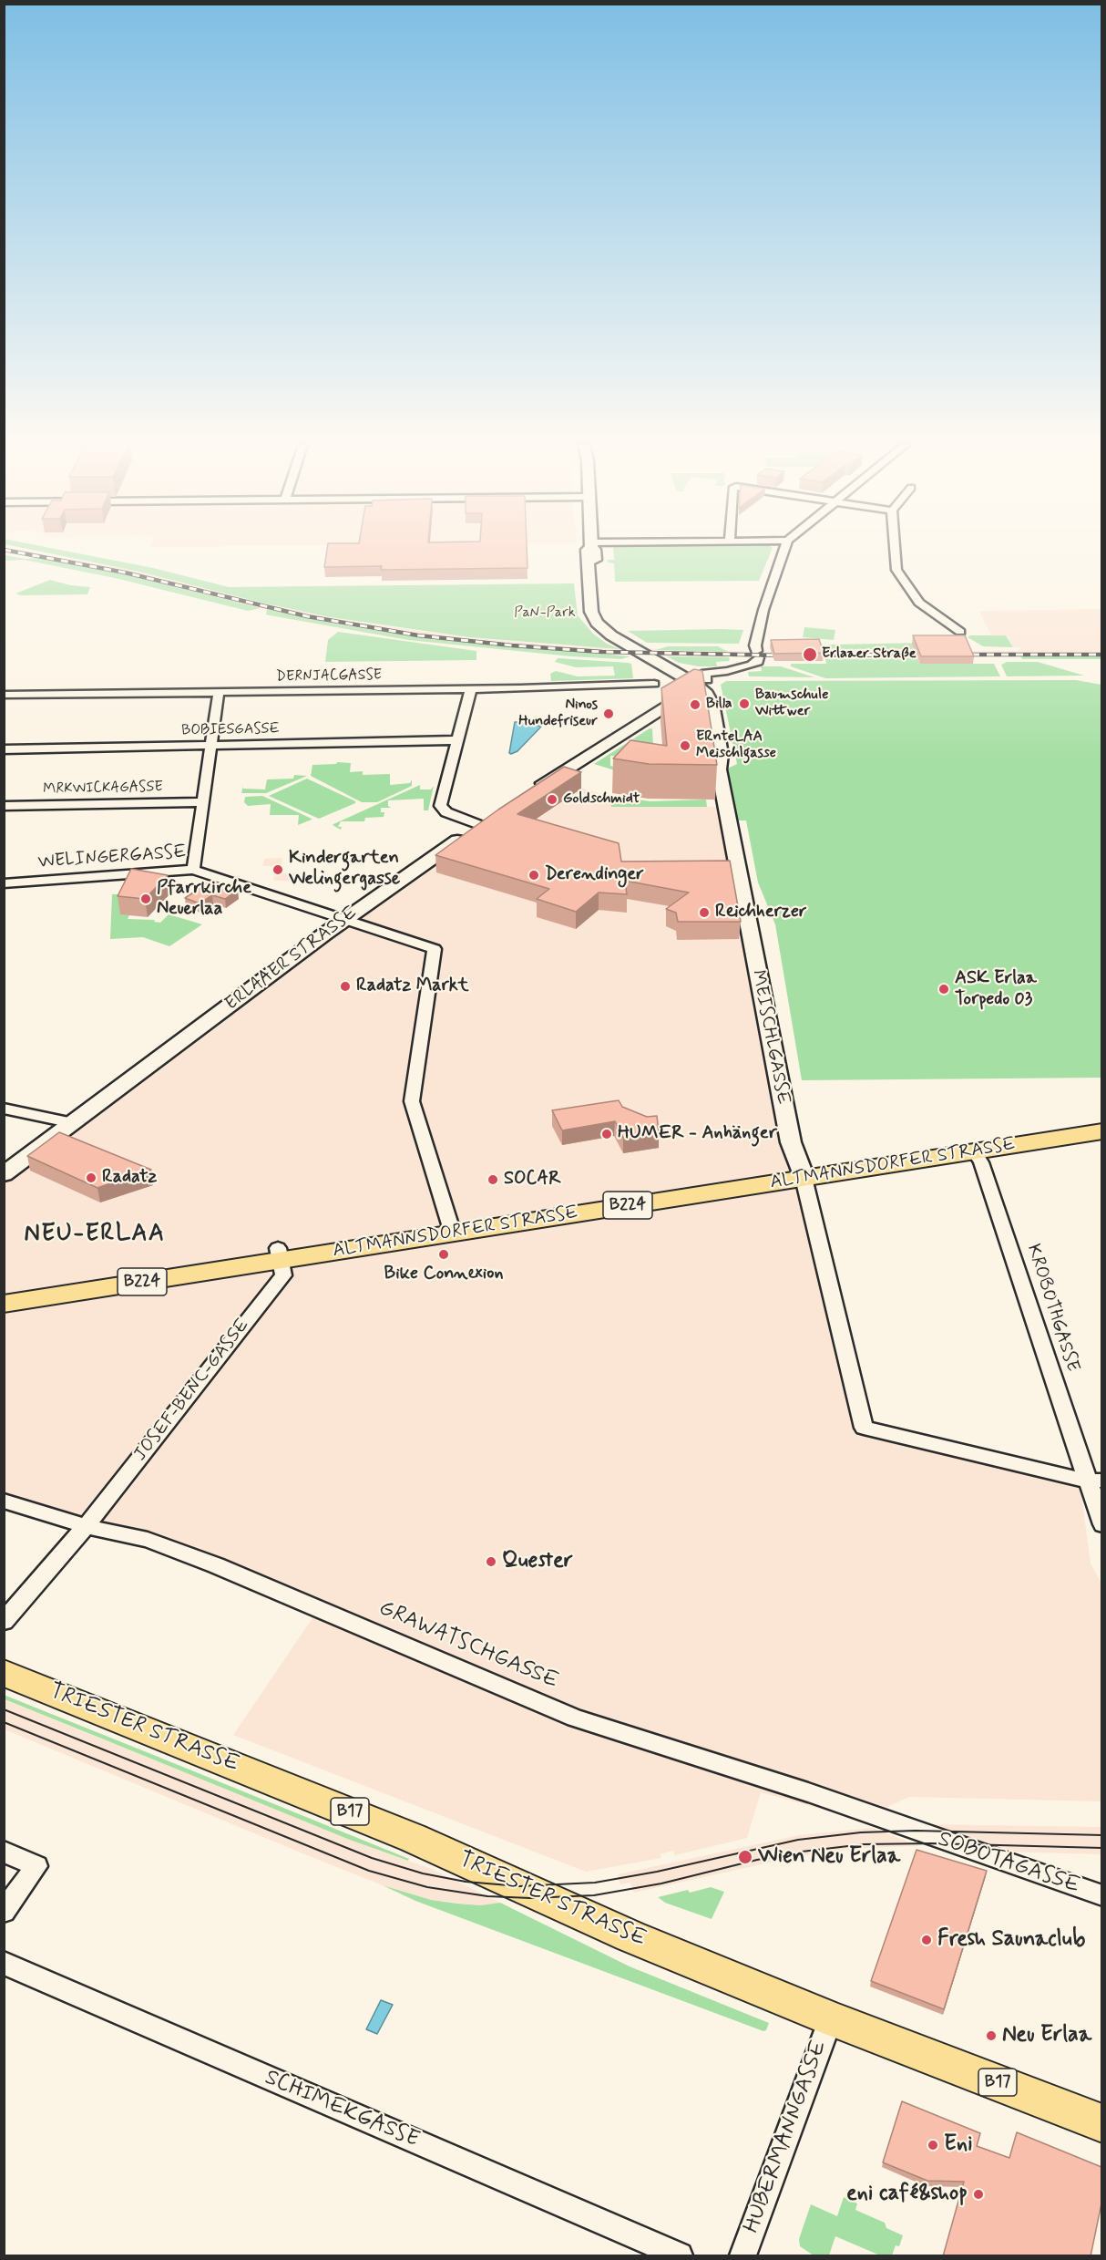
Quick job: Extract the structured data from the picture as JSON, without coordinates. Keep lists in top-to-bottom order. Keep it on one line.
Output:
{"streets":{"main road":["ALTMANNSDORFER STRASSE","B224","TRIESTER STRASSE","B17"],"street":["DERNJACGASSE","BOBIESGASSE","MRKWICKAGASSE","WELINGERGASSE","ERLAAER STRASSE","MEISCHLGASSE","KROBOTHGASSE","JOSEF-BENC-GASSE","GRAWATSCHGASSE","SOBOTAGASSE","SCHIMEKGASSE","HUBERMANNGASSE"]},"crossings":[["WELINGERGASSE","ERLAAER STRASSE"],["WELINGERGASSE","ALTMANNSDORFER STRASSE"],["MEISCHLGASSE","ALTMANNSDORFER STRASSE"],["MEISCHLGASSE","KROBOTHGASSE"],["ALTMANNSDORFER STRASSE","KROBOTHGASSE"],["ALTMANNSDORFER STRASSE","JOSEF-BENC-GASSE"],["JOSEF-BENC-GASSE","GRAWATSCHGASSE"],["GRAWATSCHGASSE","SOBOTAGASSE"],["TRIESTER STRASSE","HUBERMANNGASSE"]],"districts":["NEU-ERLAA"],"parks":["PaN-Park"],"places":["Erlaaer Straße","Baumschule Wittwer","Billa","Ninos Hundefriseur","ERnteLAA Meischlgasse","Goldschmidt","Kindergarten Welingergasse","Derendinger","Pfarrkirche Neuerlaa","Reichherzer","Radatz Markt","ASK Erlaa Torpedo 03","HUMER - Anhänger","Radatz","SOCAR","Bike Connexion","Quester","Wien Neu Erlaa","Fresh Saunaclub","Neu Erlaa","Eni","eni café&shop"]}
